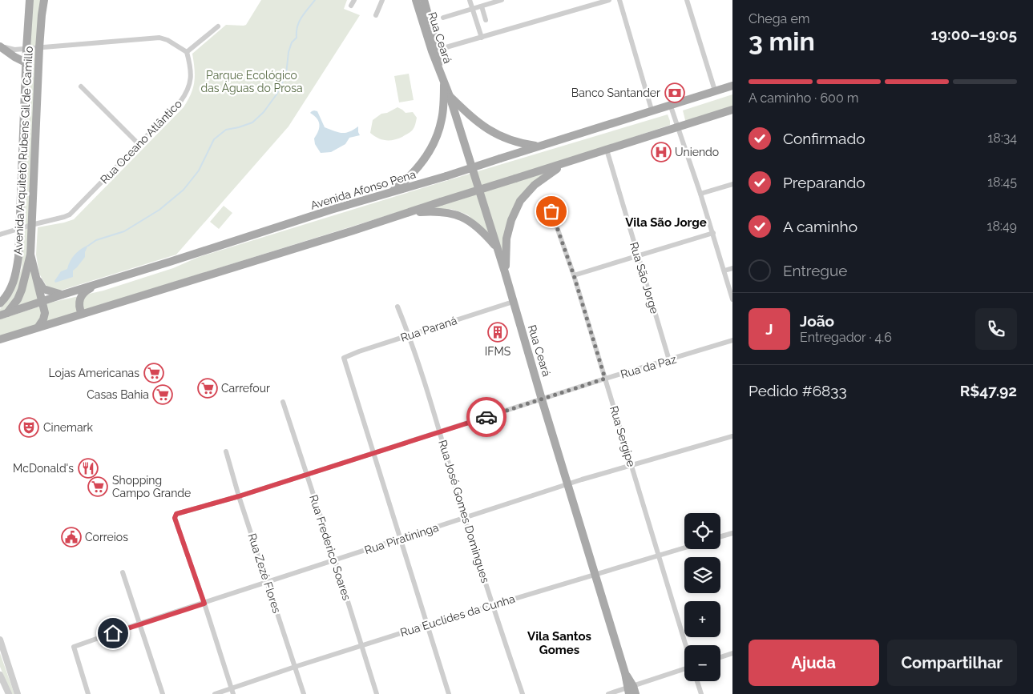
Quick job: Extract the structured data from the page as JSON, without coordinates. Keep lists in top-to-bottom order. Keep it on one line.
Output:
{"streets":{"main road":["Rua Ceará","Avenida Arquiteto Rubens Gil de Camillo","Avenida Afonso Pena"],"street":["Rua Oceano Atlântico","Rua São Jorge","Rua Paraná","Rua da Paz","Rua Sergipe","Rua José Gomes Domingues","Rua Piratininga","Rua Frederico Soares","Rua Zezé Flores","Rua Euclides da Cunha"]},"crossings":[["Rua Ceará","Rua Paraná"],["Rua Ceará","Rua da Paz"],["Rua Ceará","Rua Piratininga"],["Rua Ceará","Rua Euclides da Cunha"],["Rua Oceano Atlântico","Avenida Arquiteto Rubens Gil de Camillo"],["Avenida Arquiteto Rubens Gil de Camillo","Avenida Afonso Pena"],["Rua São Jorge","Rua da Paz"],["Rua Paraná","Rua da Paz"],["Rua Paraná","Rua José Gomes Domingues"],["Rua da Paz","Rua Sergipe"],["Rua da Paz","Rua José Gomes Domingues"],["Rua da Paz","Rua Piratininga"],["Rua da Paz","Rua Frederico Soares"],["Rua da Paz","Rua Zezé Flores"],["Rua Sergipe","Rua Piratininga"],["Rua Sergipe","Rua Euclides da Cunha"],["Rua José Gomes Domingues","Rua Piratininga"],["Rua José Gomes Domingues","Rua Euclides da Cunha"],["Rua Piratininga","Rua Frederico Soares"],["Rua Piratininga","Rua Zezé Flores"],["Rua Frederico Soares","Rua Euclides da Cunha"],["Rua Zezé Flores","Rua Euclides da Cunha"]],"districts":["Vila São Jorge","Vila Santos Gomes"],"parks":["Parque Ecológico das Águas do Prosa"],"places":{"bank":["Banco Santander"],"hospital":["Uniendo"],"building":["IFMS"],"supermarket":["Lojas Americanas","Carrefour","Casas Bahia","Shopping Campo Grande"],"theatre":["Cinemark"],"restaurant":["McDonald's"],"public building":["Correios"]},"page":{"heading":["3 min","Chega em","19:00–19:05"],"panel":["João","Entregador · 4.6","Pedido #6833","R$47.92"],"bar":"A caminho · 600 m","list":[["Confirmado","18:34"],["Preparando","18:45"],["A caminho","18:49"],"Entregue"],"round":"J","map_buttons":["+","−"],"buttons":["Ajuda","Compartilhar"]}}
